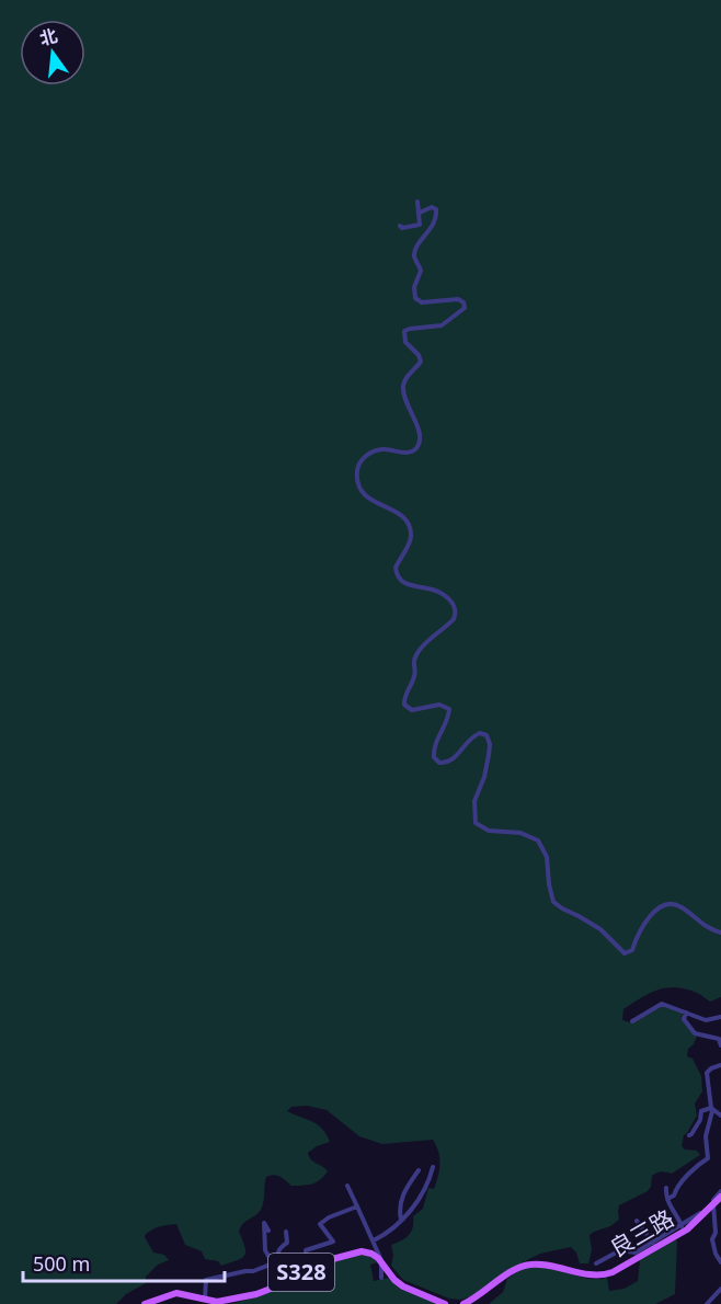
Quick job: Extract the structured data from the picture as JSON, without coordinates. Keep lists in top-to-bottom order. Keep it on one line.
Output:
{"streets":{"main road":["良三路","S328"]},"scale_bar":"500 m","north":"top"}
